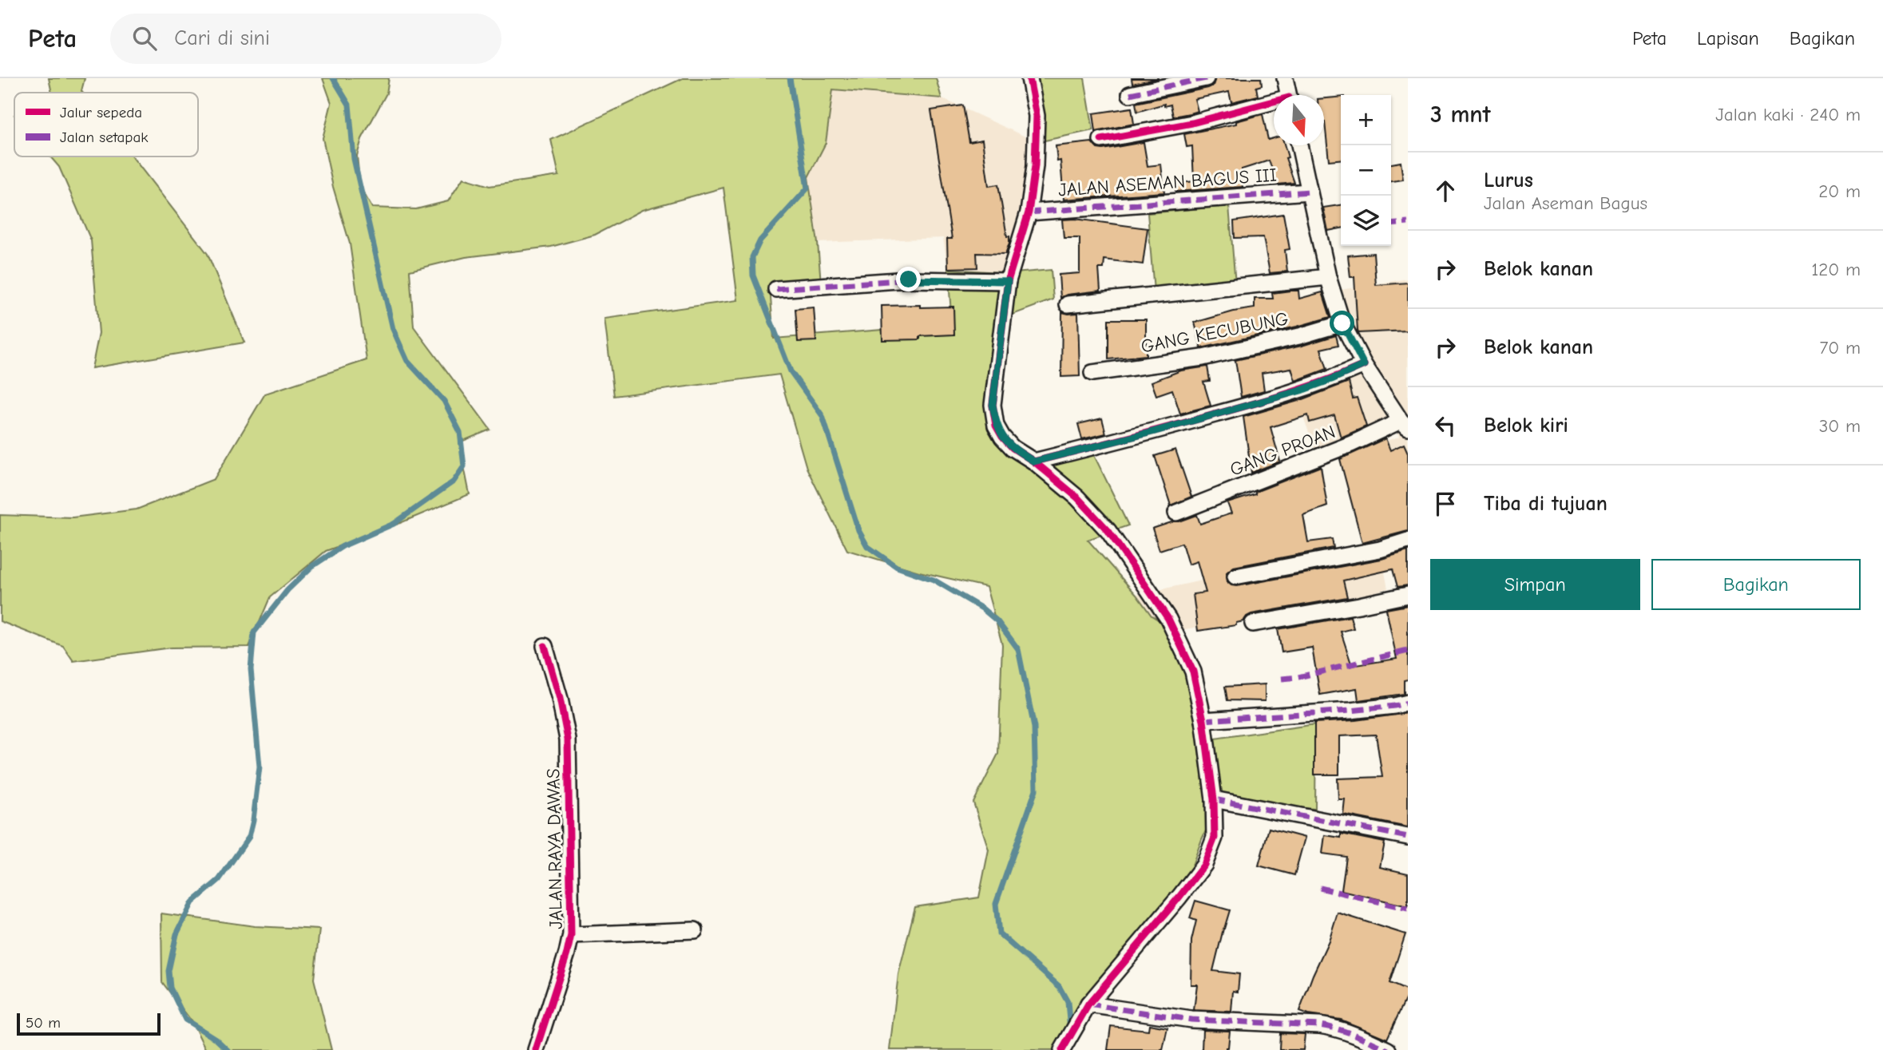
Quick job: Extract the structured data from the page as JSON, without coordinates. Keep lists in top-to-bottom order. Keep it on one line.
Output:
{"streets":{"street":["JALAN ASEMAN BAGUS III","GANG KECUBUNG","GANG PROAN","JALAN RAYA DAWAS"]},"legend":["Jalur sepeda","Jalan setapak"],"scale_bar":"50 m","north":"bottom","page":{"header":"Peta","search":"Cari di sini","nav":["Peta","Lapisan","Bagikan"],"heading":["3 mnt","Jalan kaki · 240 m"],"map_buttons":["+","−"],"list":[["Lurus","Jalan Aseman Bagus","20 m"],["Belok kanan","120 m"],["Belok kanan","70 m"],["Belok kiri","30 m"],"Tiba di tujuan"],"buttons":["Simpan","Bagikan"],"scale":"50 m"}}
